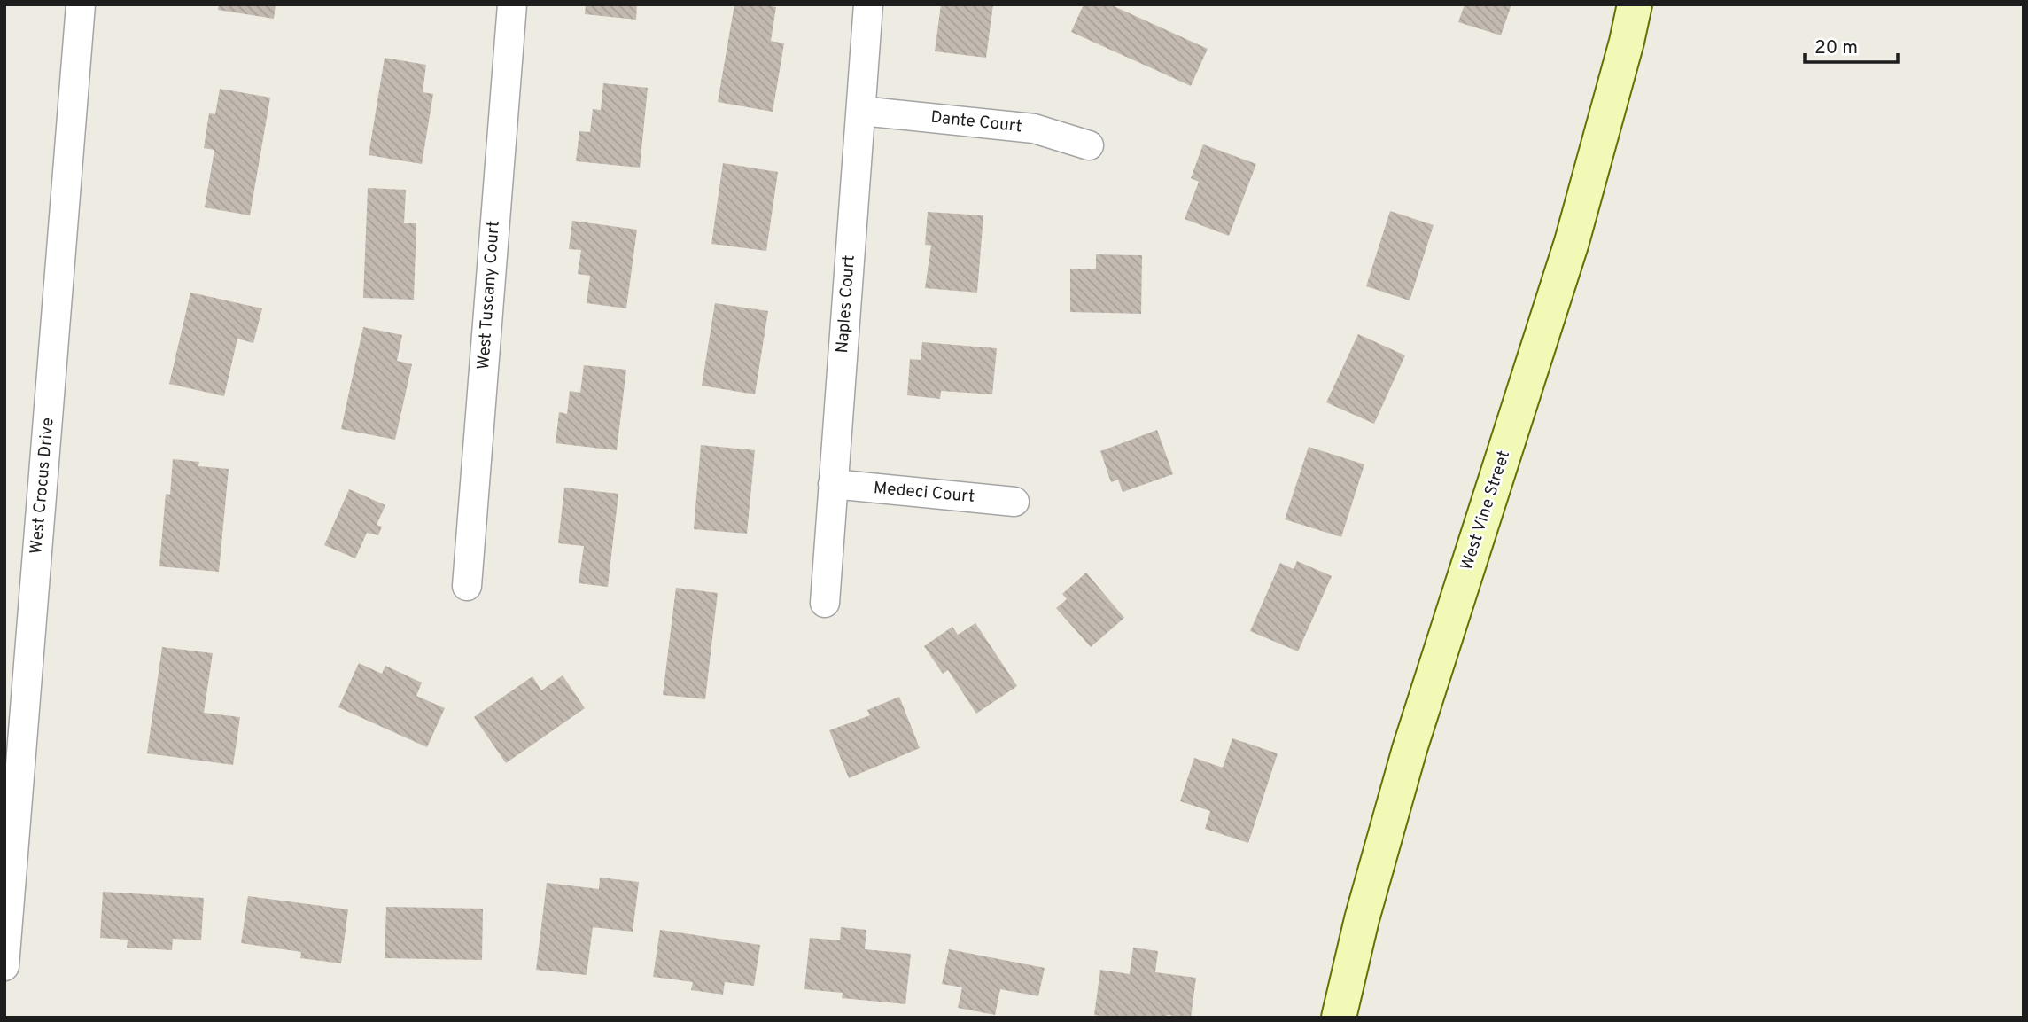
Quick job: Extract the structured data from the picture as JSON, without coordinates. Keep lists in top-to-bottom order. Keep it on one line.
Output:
{"streets":{"main road":["West Vine Street"],"street":["Dante Court","West Tuscany Court","Naples Court","West Crocus Drive","Medeci Court"]},"crossings":[["Dante Court","Naples Court"],["Naples Court","Medeci Court"]],"scale_bar":"20 m"}
